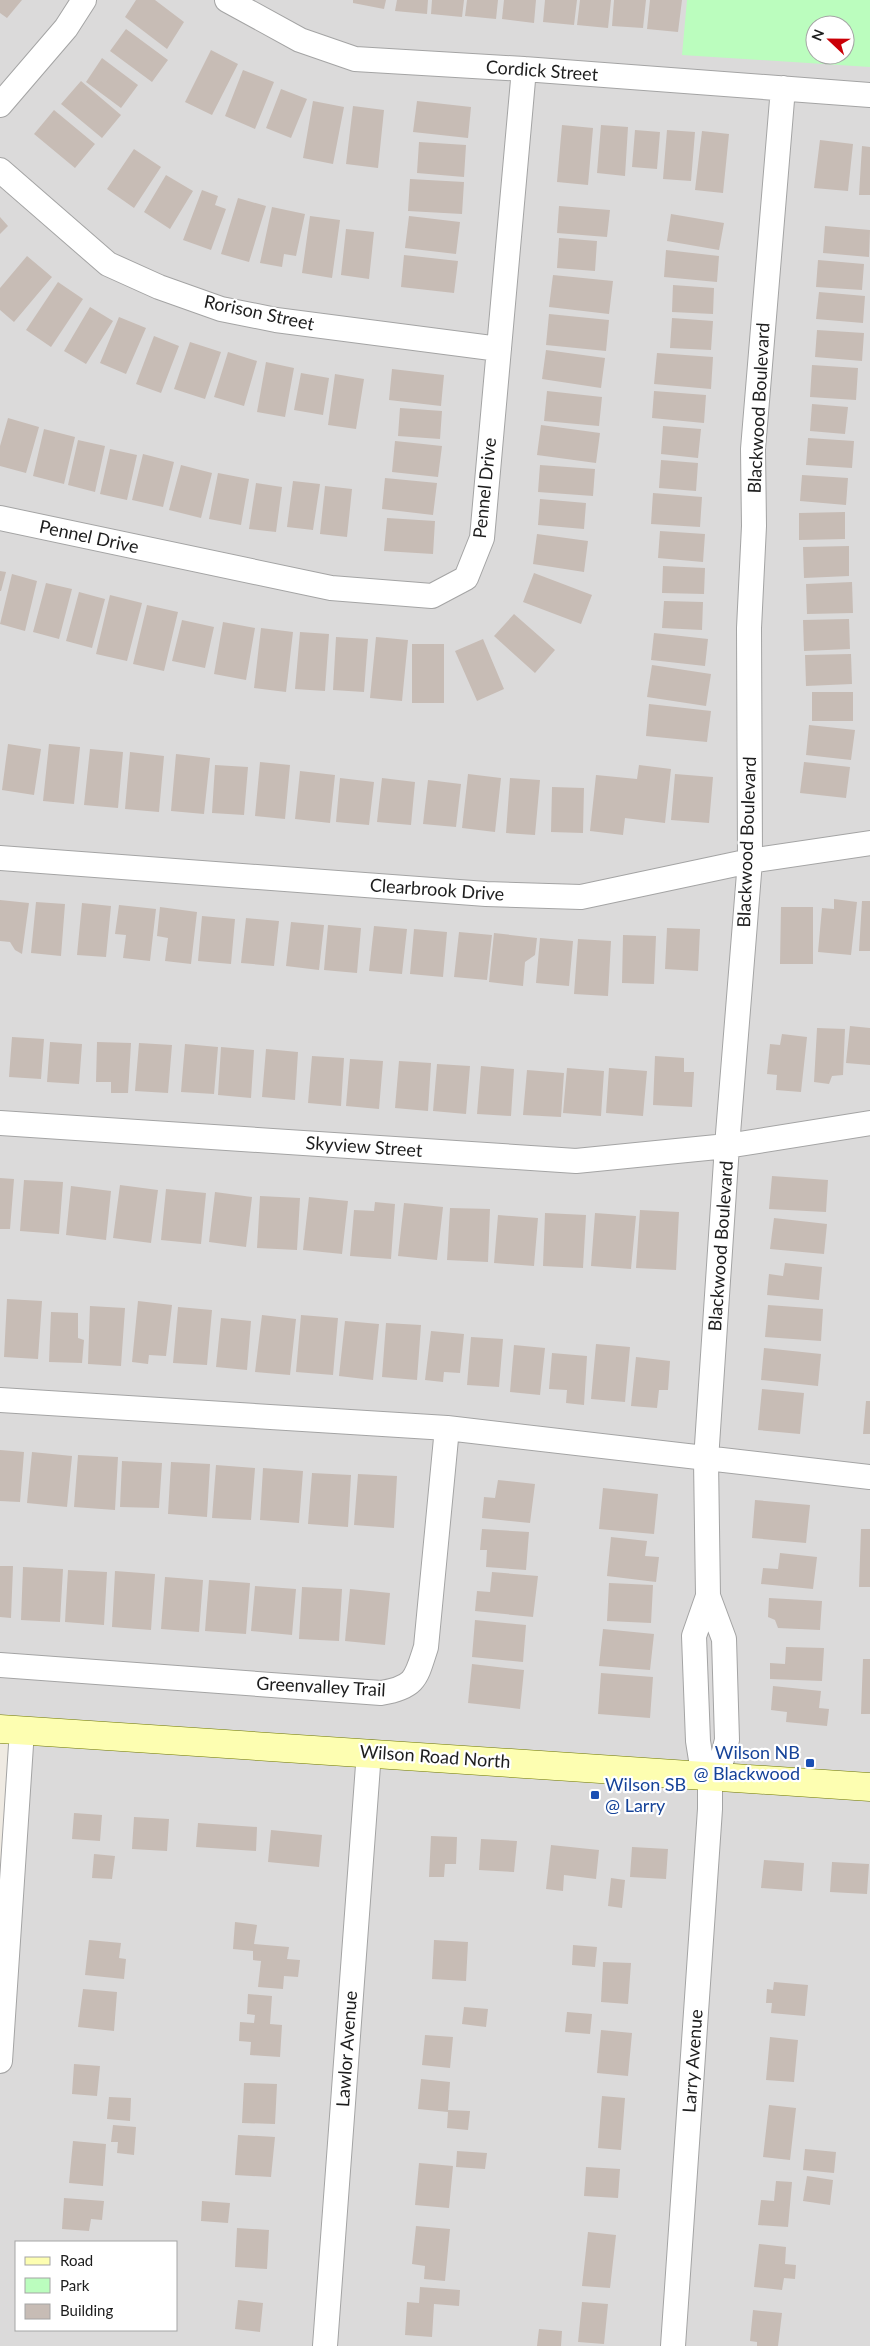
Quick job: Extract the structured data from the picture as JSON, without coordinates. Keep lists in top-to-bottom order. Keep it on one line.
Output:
{"streets":{"street":["Cordick Street","Rorison Street","Blackwood Boulevard","Pennel Drive","Clearbrook Drive","Skyview Street","Greenvalley Trail","Wilson Road North","Lawlor Avenue","Larry Avenue"]},"crossings":[["Cordick Street","Blackwood Boulevard"],["Cordick Street","Pennel Drive"],["Rorison Street","Pennel Drive"],["Blackwood Boulevard","Clearbrook Drive"],["Blackwood Boulevard","Skyview Street"],["Blackwood Boulevard","Wilson Road North"],["Blackwood Boulevard","Larry Avenue"],["Wilson Road North","Lawlor Avenue"],["Wilson Road North","Larry Avenue"]],"places":{"transit":["Wilson NB @ Blackwood","Wilson SB @ Larry"]},"legend":["Road","Park","Building"],"north":"left"}
